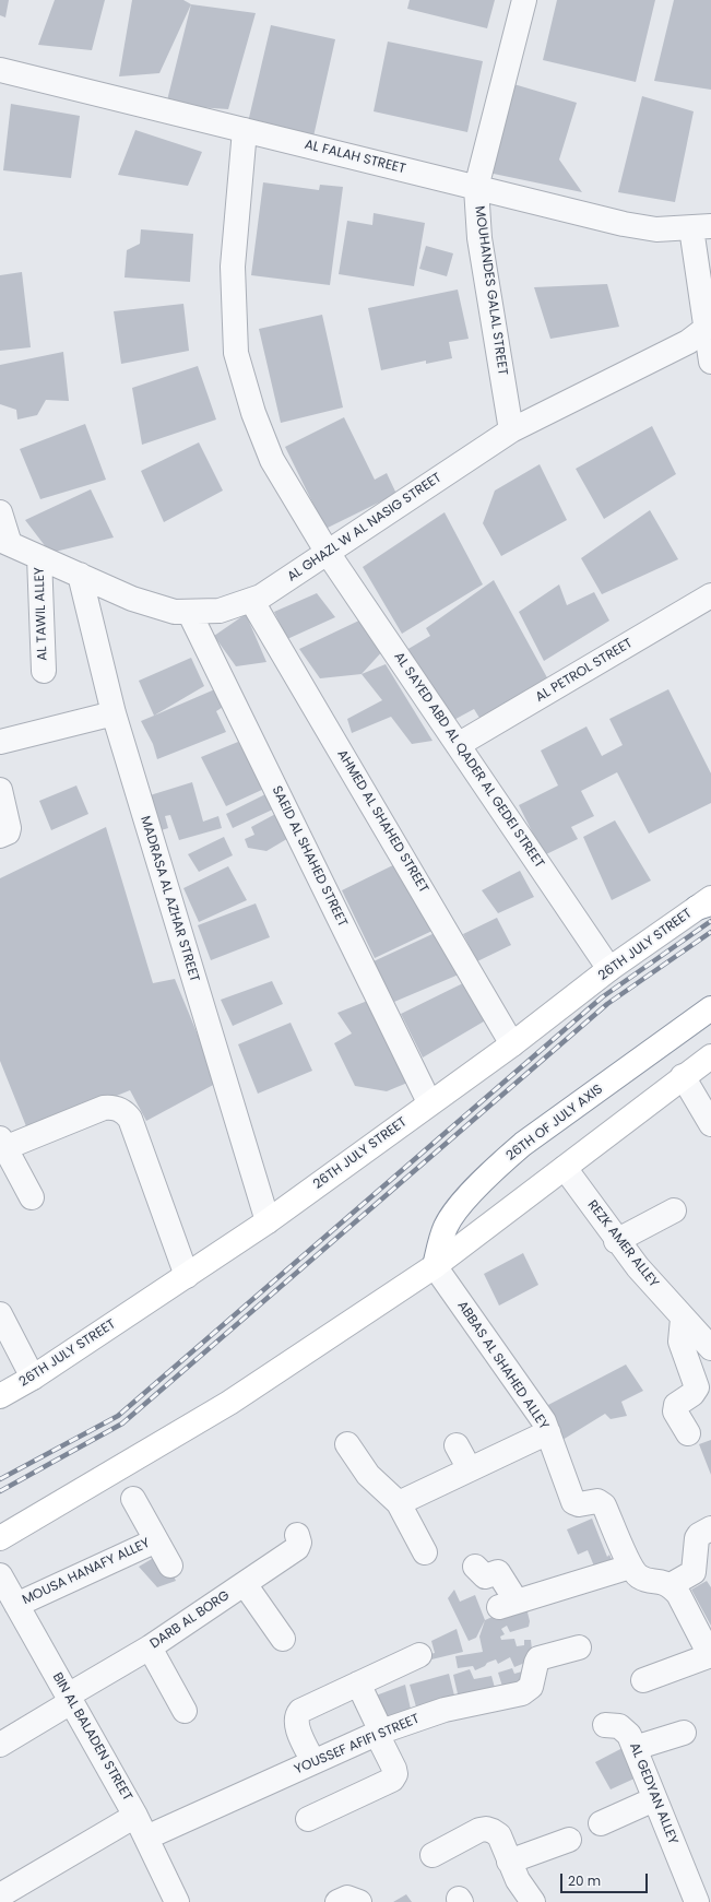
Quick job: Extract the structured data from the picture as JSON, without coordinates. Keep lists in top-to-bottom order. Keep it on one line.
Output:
{"streets":{"main road":["26TH JULY STREET","26TH OF JULY AXIS"],"street":["AL FALAH STREET","MOUHANDES GALAL STREET","AL GHAZL W AL NASIG STREET","AL TAWIL ALLEY","AL PETROL STREET","AL SAYED ABD AL QADER AL GEDEI STREET","AHMED AL SHAHED STREET","SAEID AL SHAHED STREET","MADRASA AL AZHAR STREET","REZK AMER ALLEY","ABBAS AL SHAHED ALLEY","MOUSA HANAFY ALLEY","DARB AL BORG","BIN AL BALADEN STREET","YOUSSEF AFIFI STREET","AL GEDYAN ALLEY"]},"crossings":[["AL FALAH STREET","MOUHANDES GALAL STREET"],["AL FALAH STREET","AL SAYED ABD AL QADER AL GEDEI STREET"],["MOUHANDES GALAL STREET","AL GHAZL W AL NASIG STREET"],["AL GHAZL W AL NASIG STREET","AL TAWIL ALLEY"],["AL GHAZL W AL NASIG STREET","AL SAYED ABD AL QADER AL GEDEI STREET"],["AL GHAZL W AL NASIG STREET","AHMED AL SHAHED STREET"],["AL GHAZL W AL NASIG STREET","SAEID AL SHAHED STREET"],["AL GHAZL W AL NASIG STREET","MADRASA AL AZHAR STREET"],["AL PETROL STREET","AL SAYED ABD AL QADER AL GEDEI STREET"],["AL SAYED ABD AL QADER AL GEDEI STREET","26TH JULY STREET"],["AHMED AL SHAHED STREET","26TH JULY STREET"],["SAEID AL SHAHED STREET","26TH JULY STREET"],["MADRASA AL AZHAR STREET","26TH JULY STREET"],["26TH OF JULY AXIS","ABBAS AL SHAHED ALLEY"],["MOUSA HANAFY ALLEY","BIN AL BALADEN STREET"],["DARB AL BORG","BIN AL BALADEN STREET"],["BIN AL BALADEN STREET","YOUSSEF AFIFI STREET"]],"scale_bar":"20 m"}
